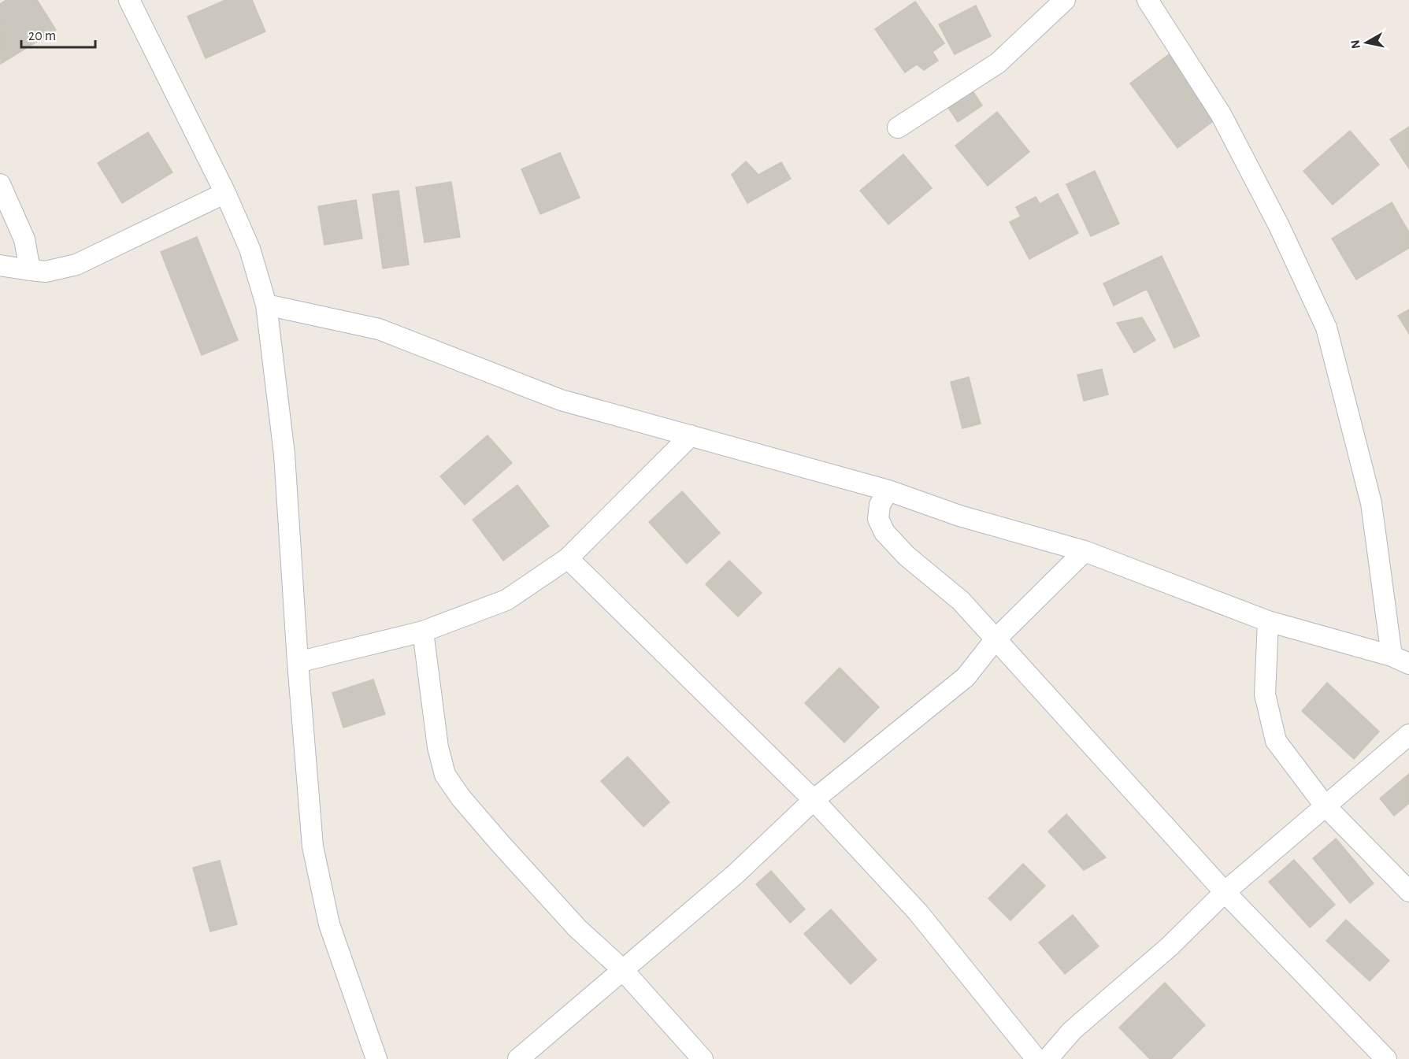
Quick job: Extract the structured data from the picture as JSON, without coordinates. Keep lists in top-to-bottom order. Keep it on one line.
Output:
{"scale_bar":"20 m","north":"left"}
